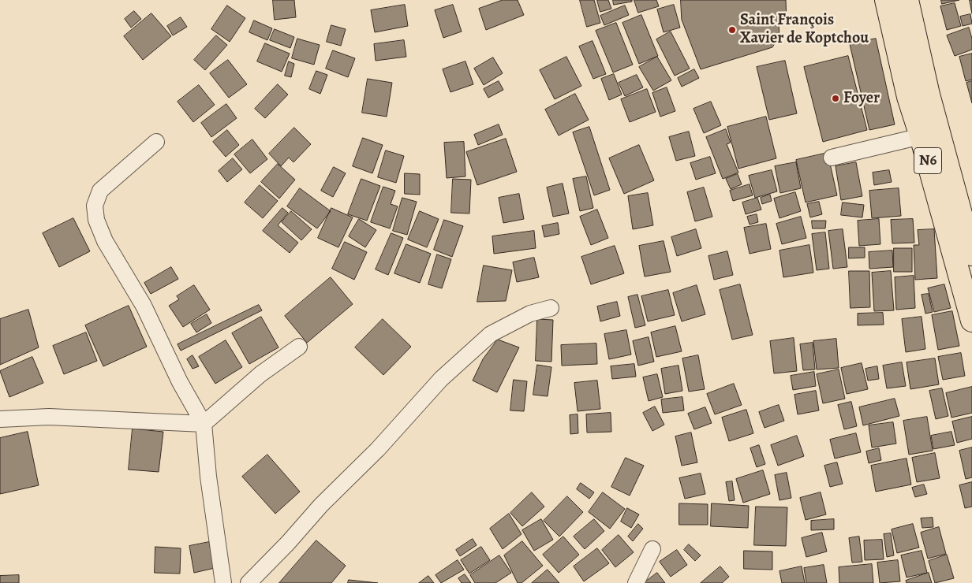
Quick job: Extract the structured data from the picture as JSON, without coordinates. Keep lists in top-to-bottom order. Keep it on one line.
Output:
{"streets":{"highway":["N6"]},"places":["Saint François Xavier de Koptchou","Foyer"]}
